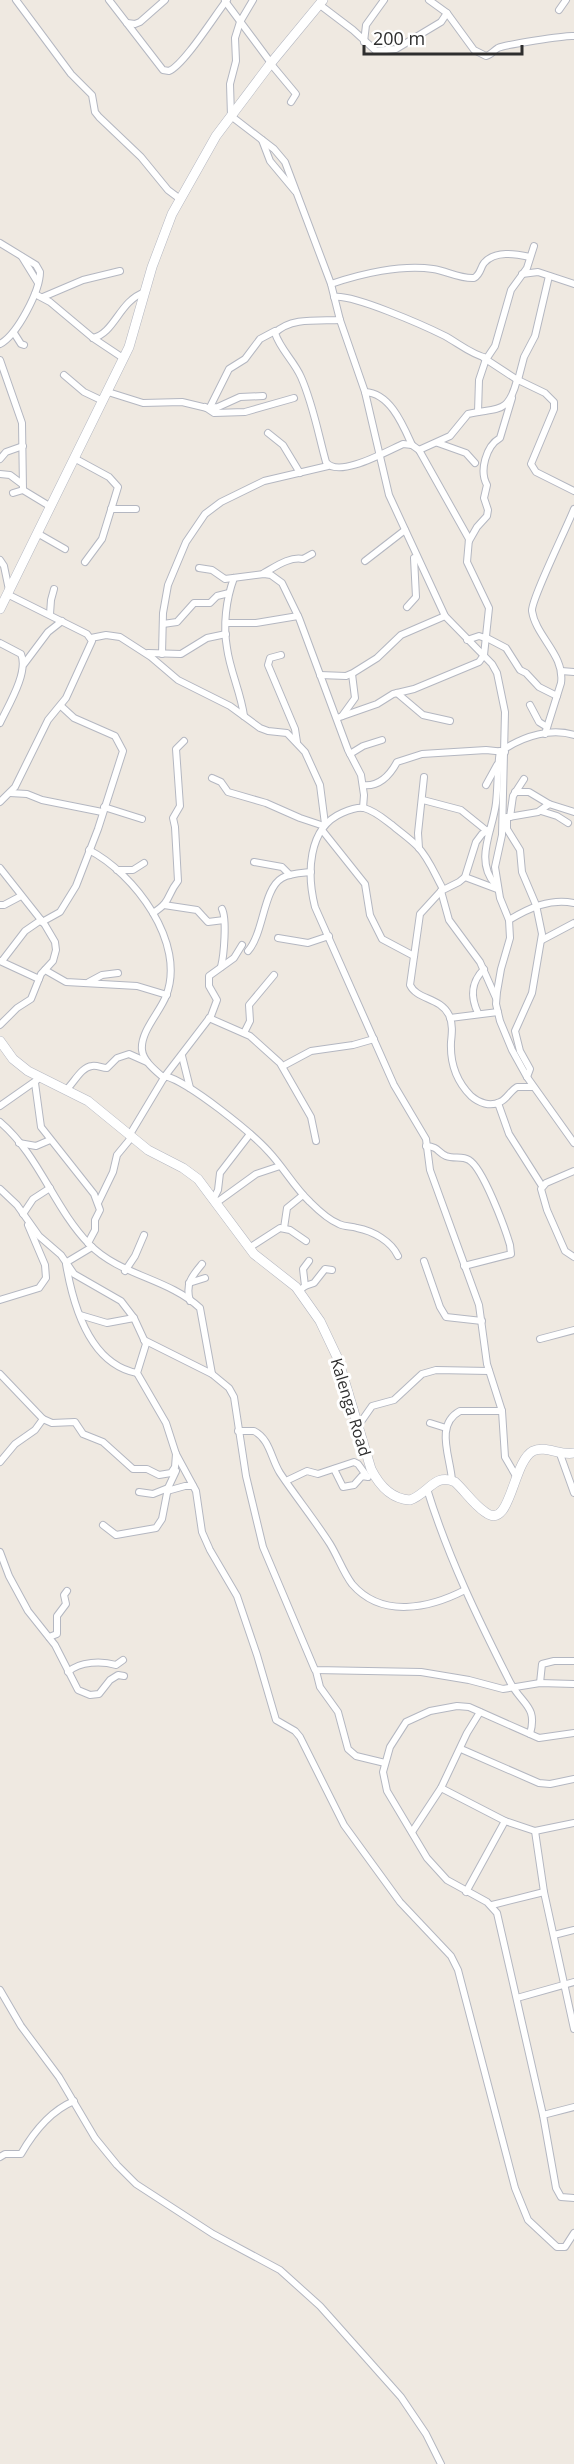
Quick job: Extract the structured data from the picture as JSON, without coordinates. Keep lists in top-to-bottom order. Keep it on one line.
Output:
{"streets":{"main road":["Kalenga Road"]},"scale_bar":"200 m"}
